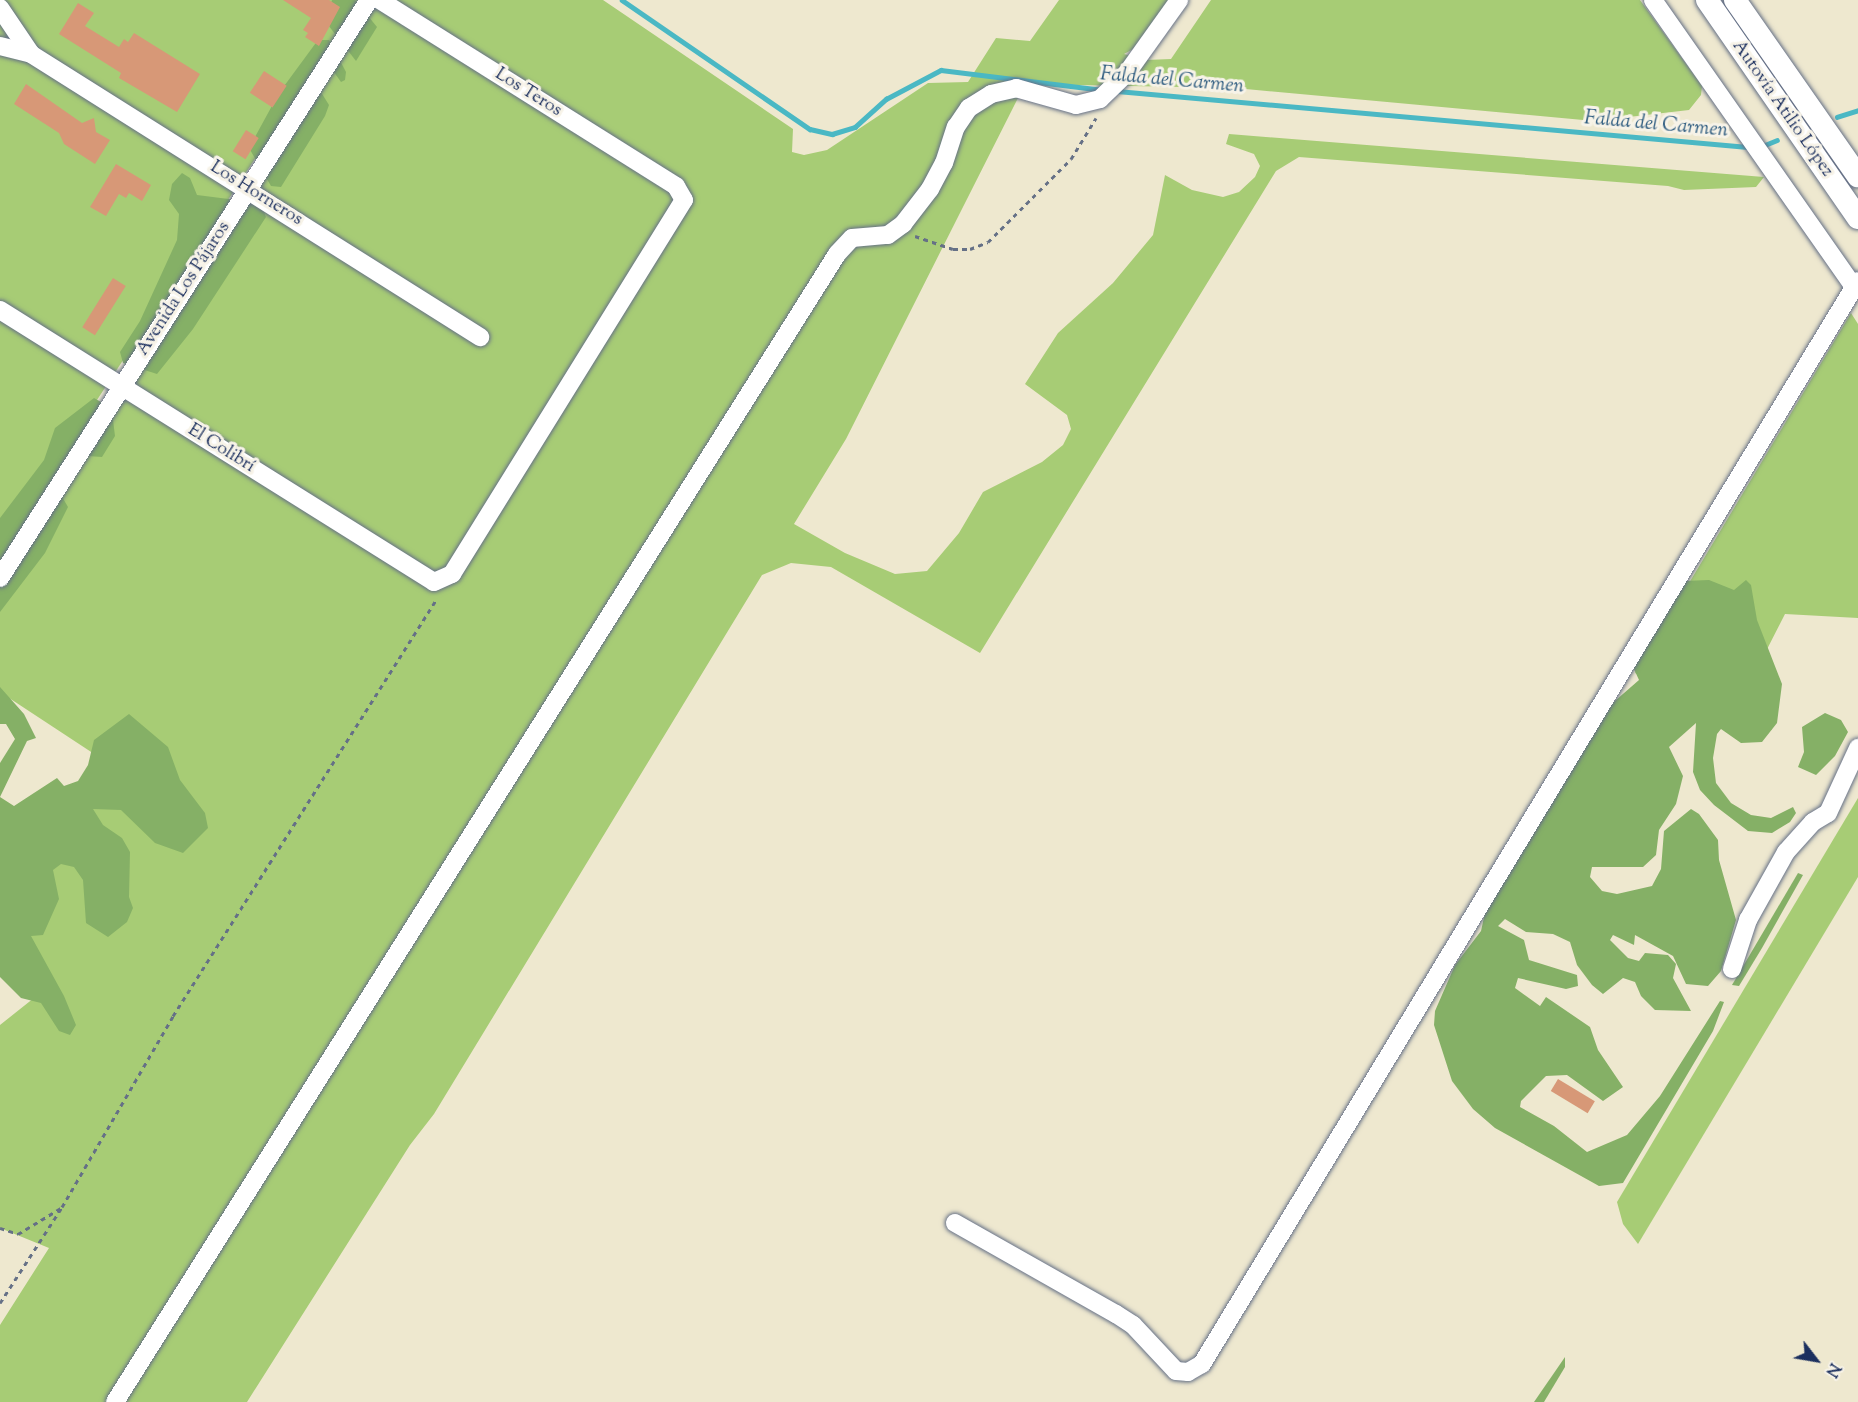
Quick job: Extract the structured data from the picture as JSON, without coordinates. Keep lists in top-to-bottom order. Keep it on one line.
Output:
{"streets":{"main road":["Autovía Atilio López"],"street":["Los Teros","Los Horneros","Avenida Los Pájaros","El Colibrí"]},"crossings":[["Los Teros","El Colibrí"],["Los Horneros","Avenida Los Pájaros"],["Avenida Los Pájaros","El Colibrí"]],"water":["Falda del Carmen"],"north":"bottom right"}
